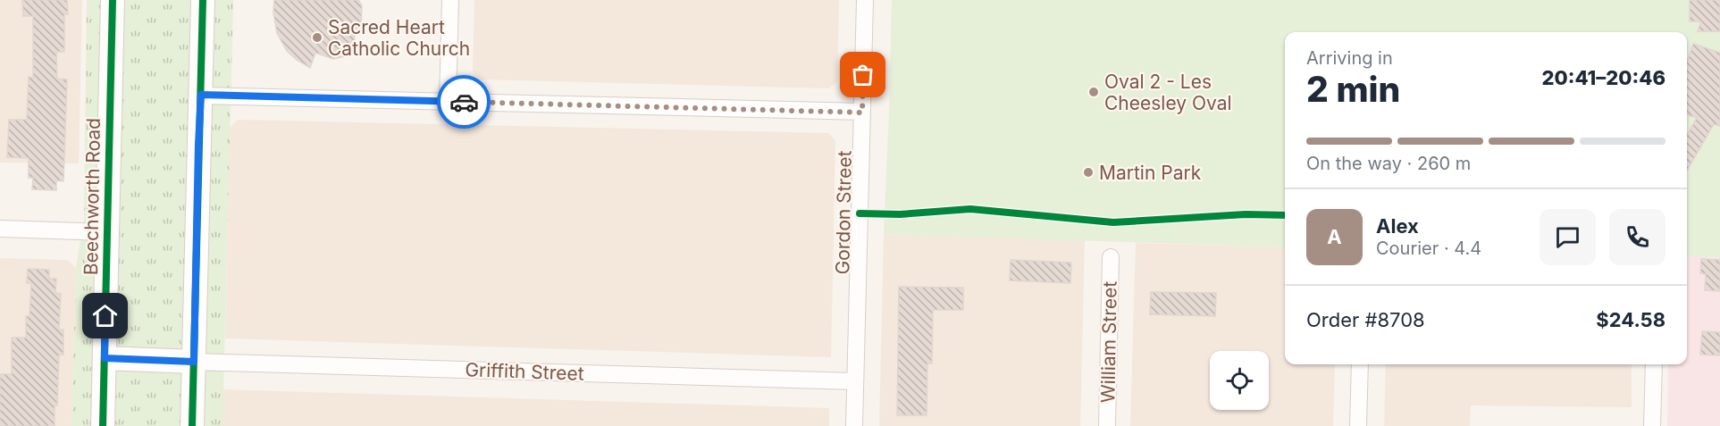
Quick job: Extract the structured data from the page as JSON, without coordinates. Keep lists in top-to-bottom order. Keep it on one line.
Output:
{"streets":{"main road":["Beechworth Road"],"street":["Gordon Street","William Street","Griffith Street"]},"crossings":[["Gordon Street","Griffith Street"]],"places":["Sacred Heart Catholic Church","Oval 2 - Les Cheesley Oval","Martin Park"],"page":{"heading":["2 min","Arriving in","20:41–20:46"],"panel":["Alex","Courier · 4.4","Order #8708","$24.58"],"bar":"On the way · 260 m","round":"A"}}
